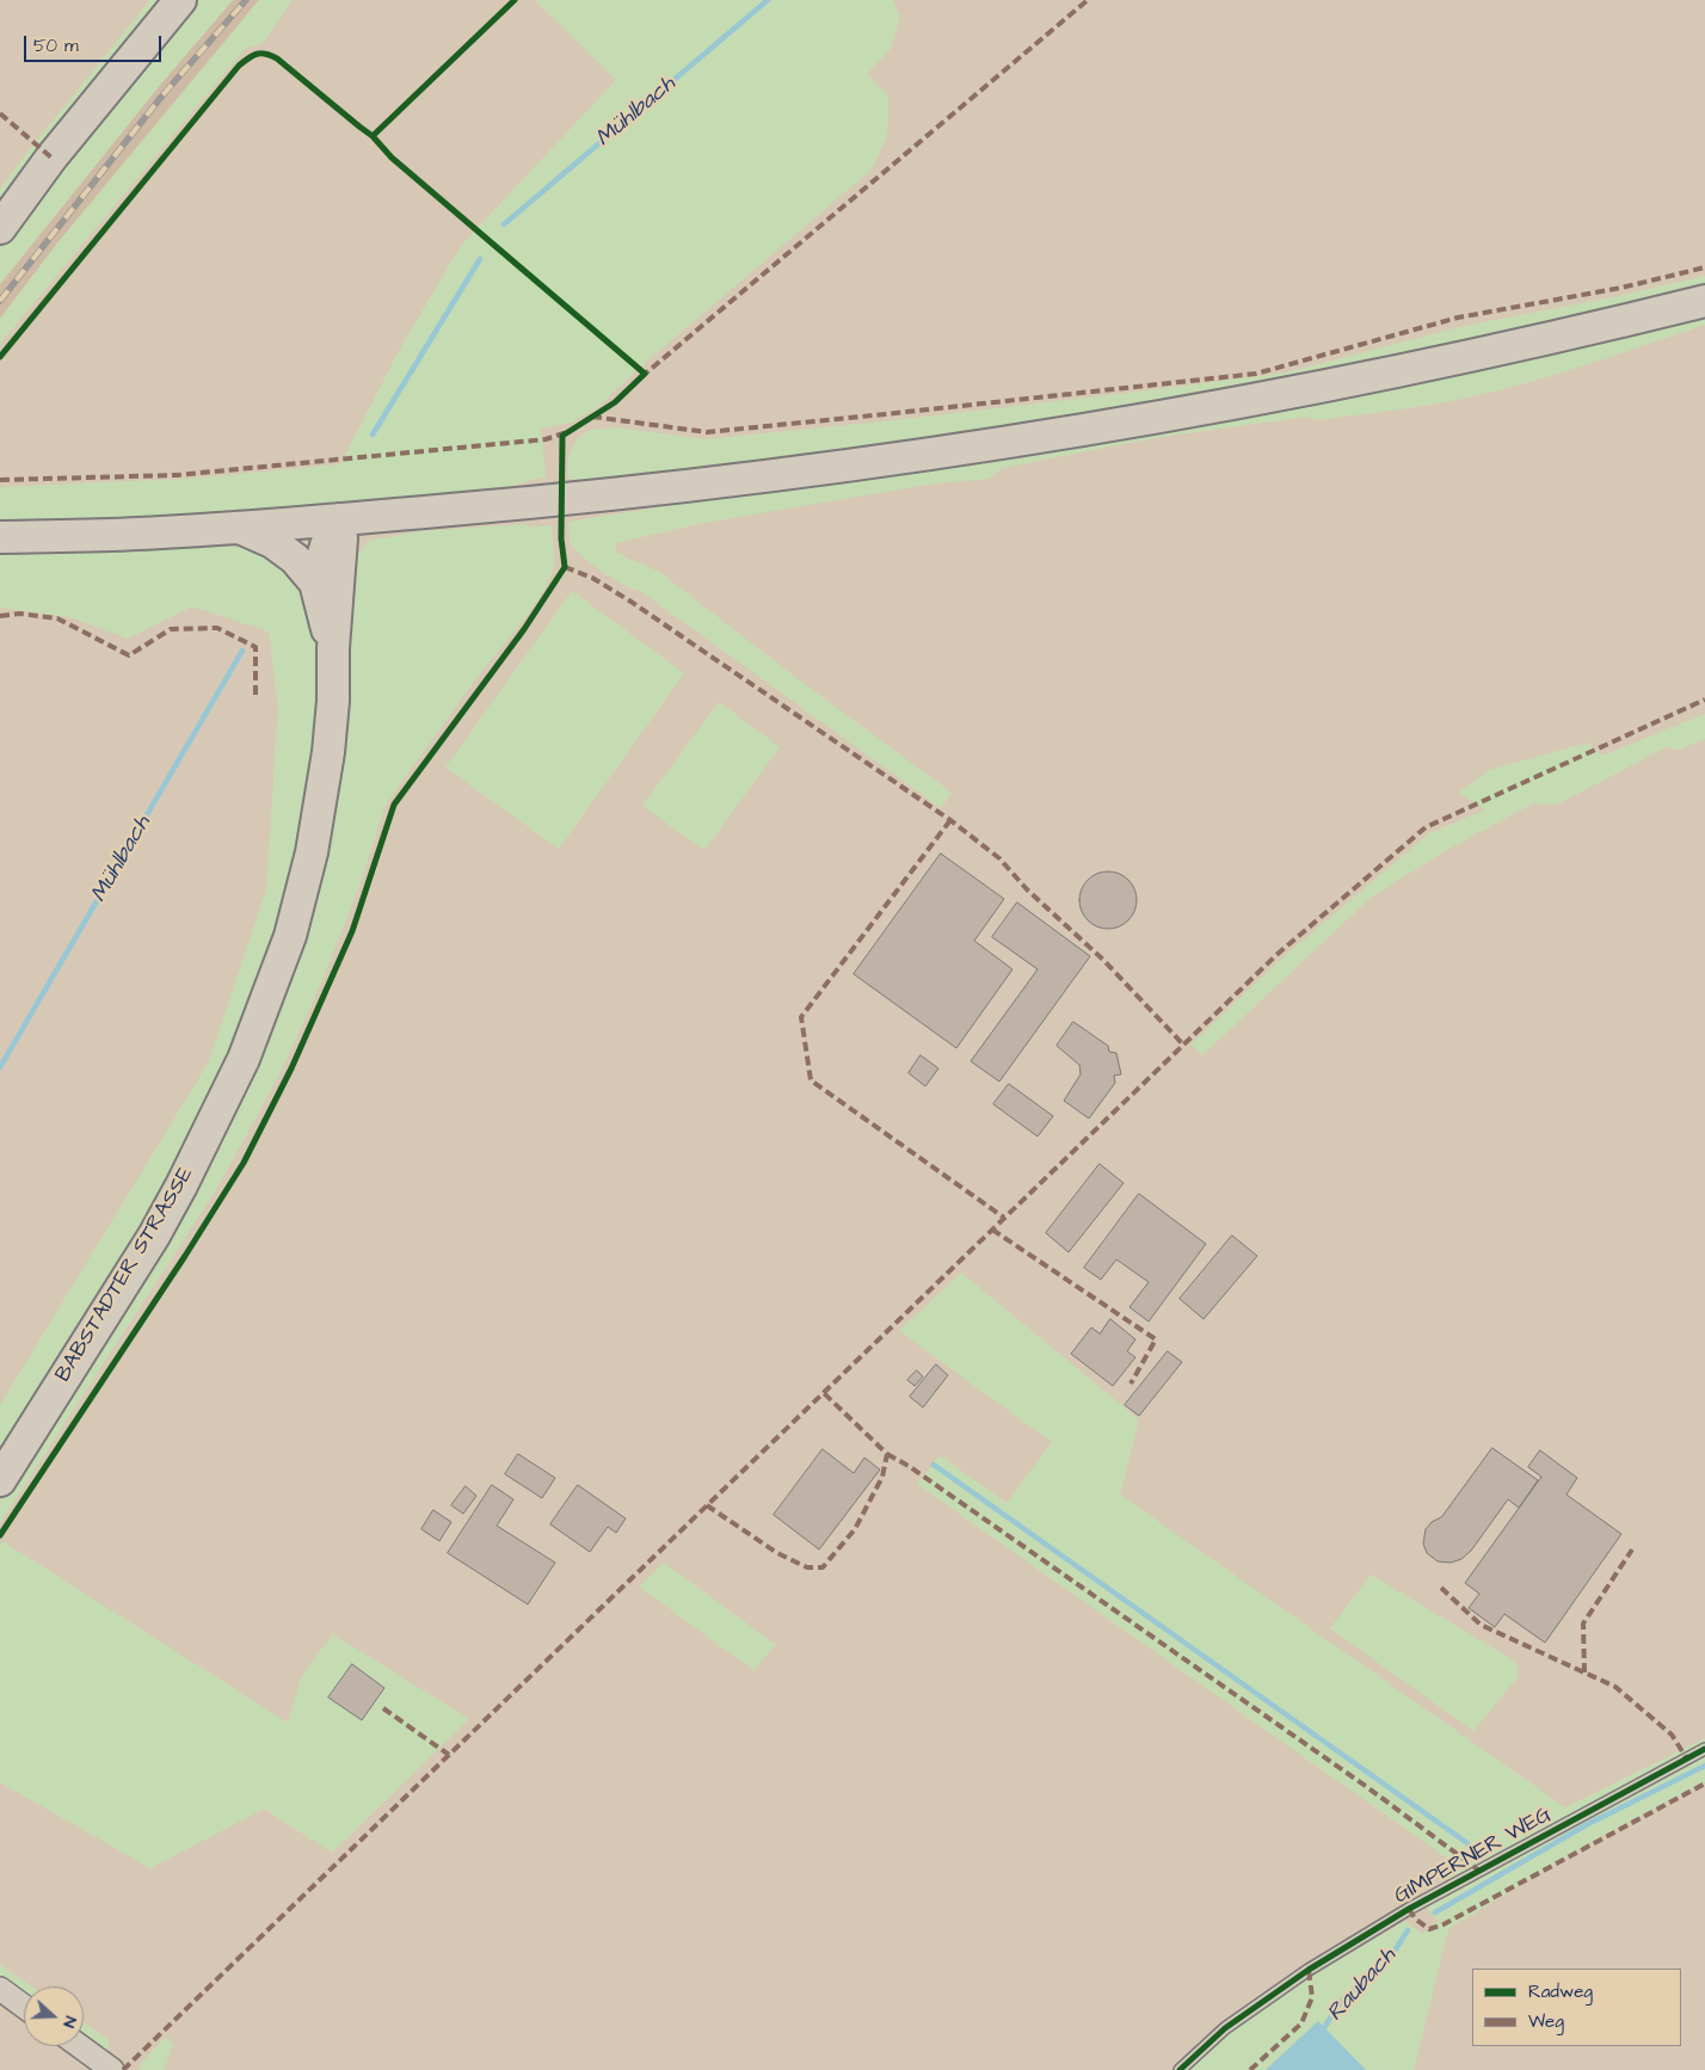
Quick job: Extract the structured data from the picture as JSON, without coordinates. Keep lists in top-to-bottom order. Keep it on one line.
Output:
{"streets":{"main road":["BABSTADTER STRASSE"],"lane":["GIMPERNER WEG"]},"water":["Mühlbach","Raubach"],"legend":["Radweg","Weg"],"scale_bar":"50 m","north":"right"}
